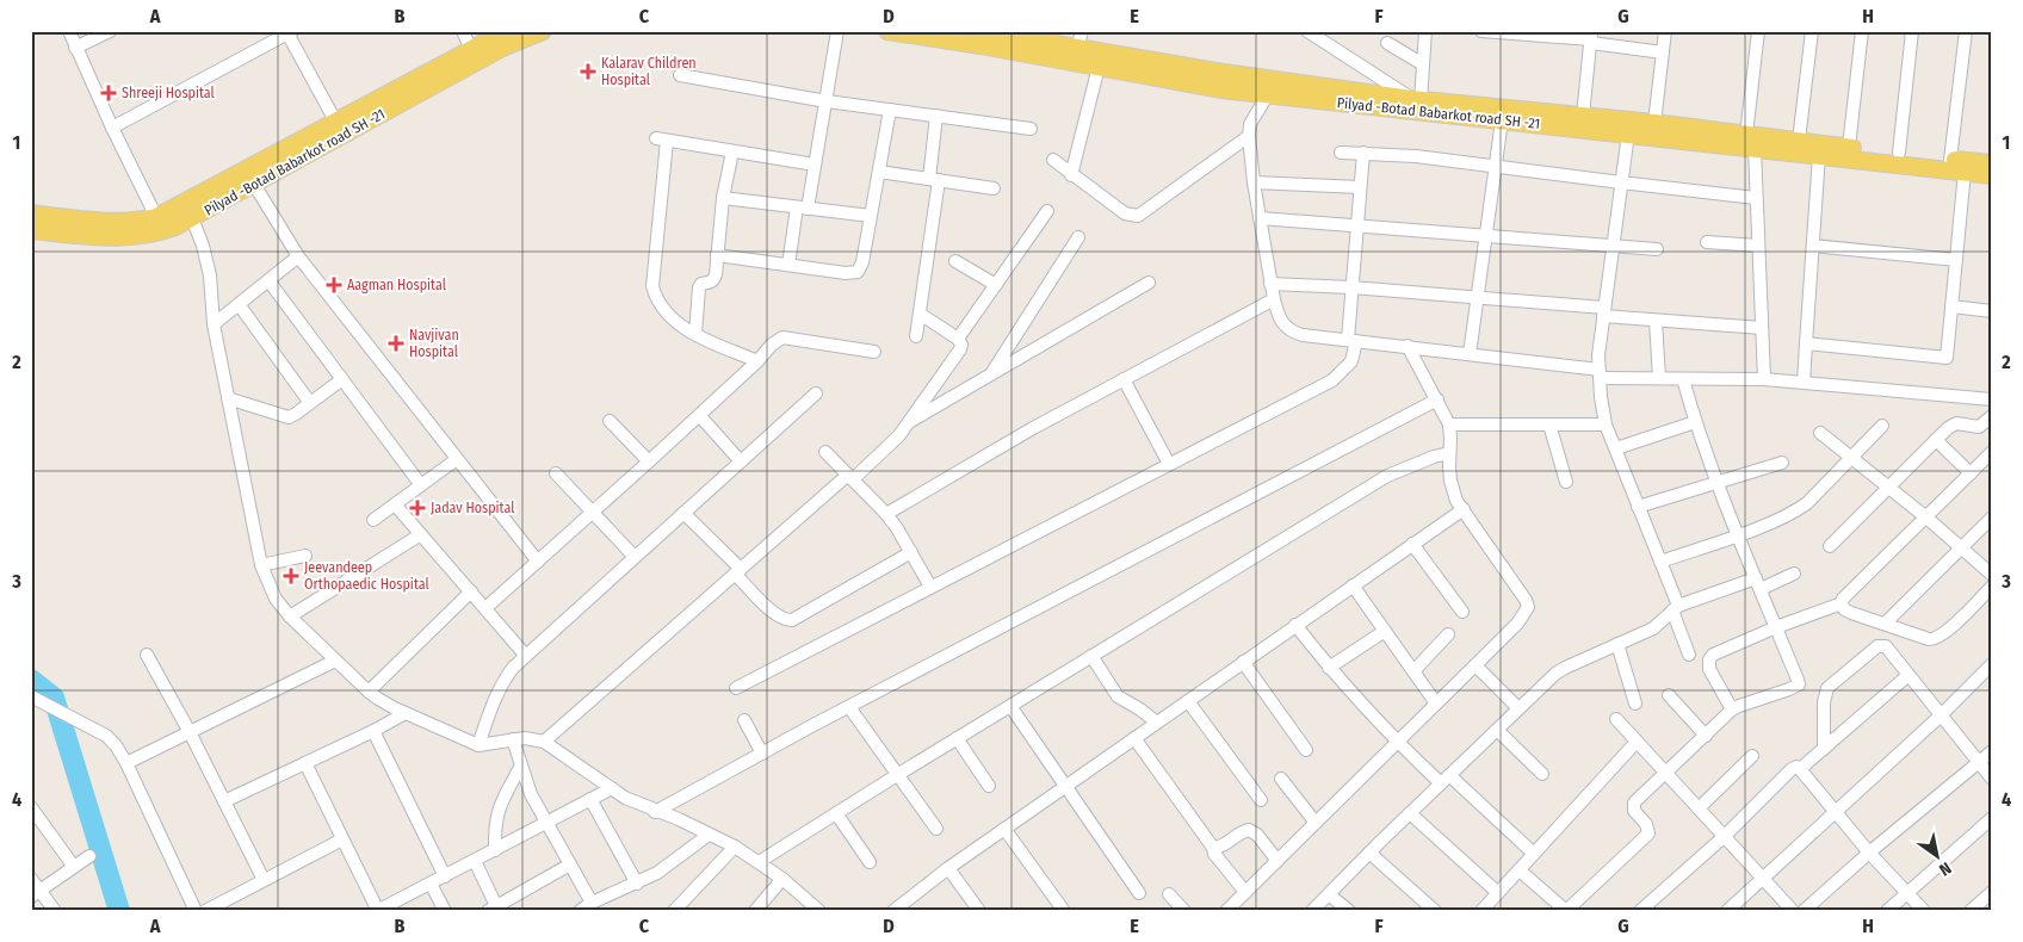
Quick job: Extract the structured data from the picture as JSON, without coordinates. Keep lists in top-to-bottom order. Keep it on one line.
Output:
{"streets":{"main road":["Pilyad -Botad Babarkot road SH -21"]},"places":{"health":["Kalarav Children Hospital","Shreeji Hospital","Aagman Hospital","Navjivan Hospital","Jadav Hospital","Jeevandeep Orthopaedic Hospital"]},"north":"bottom right","grid":{"columns":["A","B","C","D","E","F","G","H"],"rows":["1","2","3","4"]}}
